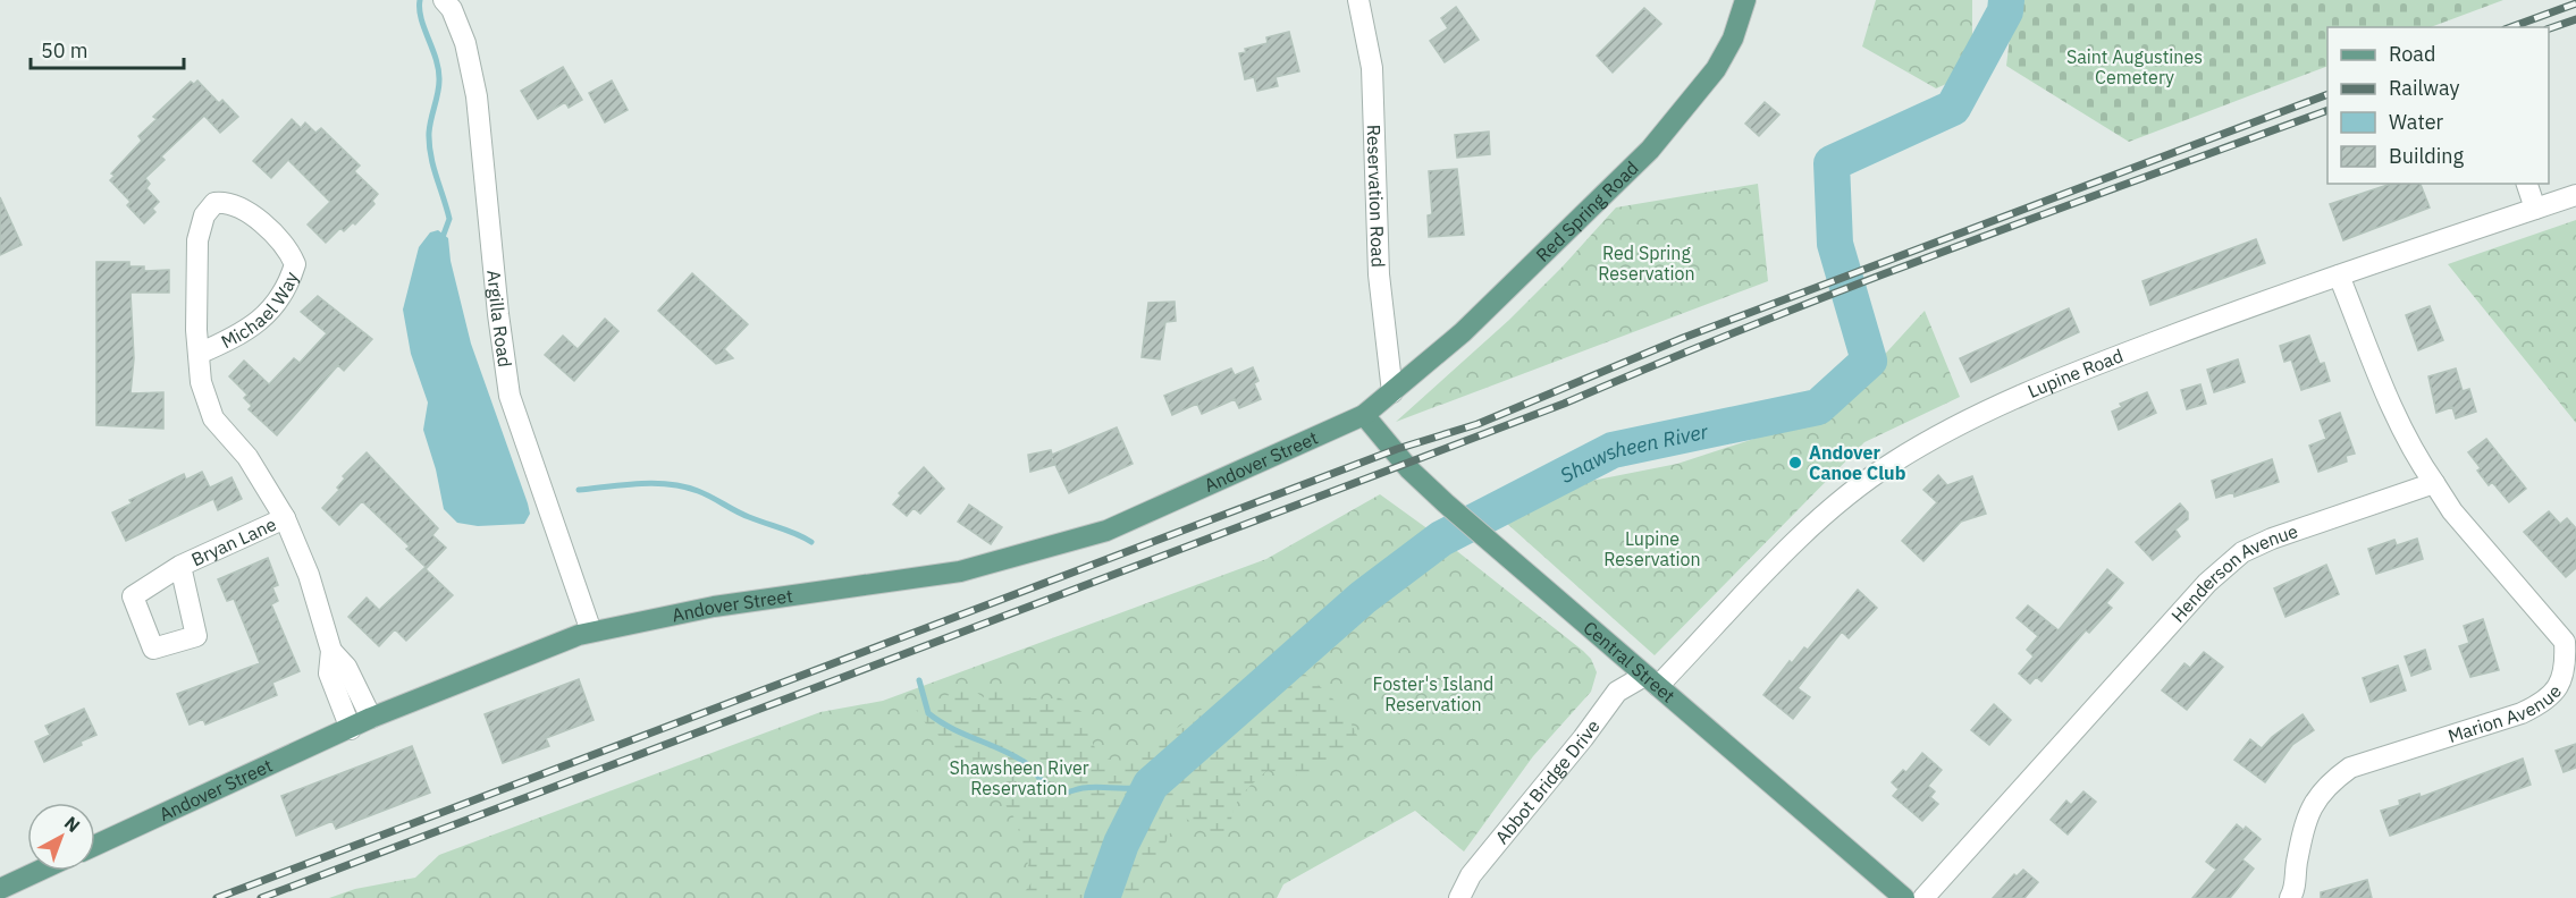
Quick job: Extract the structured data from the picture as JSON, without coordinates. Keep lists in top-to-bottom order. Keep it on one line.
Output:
{"streets":{"main road":["Red Spring Road","Andover Street","Central Street"],"street":["Reservation Road","Michael Way","Argilla Road","Lupine Road","Bryan Lane","Henderson Avenue","Marion Avenue","Abbot Bridge Drive"]},"crossings":[["Reservation Road","Red Spring Road"],["Reservation Road","Andover Street"],["Red Spring Road","Andover Street"],["Michael Way","Andover Street"],["Michael Way","Bryan Lane"],["Argilla Road","Andover Street"],["Lupine Road","Central Street"],["Lupine Road","Abbot Bridge Drive"],["Andover Street","Central Street"],["Henderson Avenue","Marion Avenue"],["Central Street","Abbot Bridge Drive"]],"water":["Shawsheen River"],"parks":["Saint Augustines Cemetery","Red Spring Reservation","Lupine Reservation","Foster's Island Reservation","Shawsheen River Reservation"],"places":["Andover Canoe Club"],"legend":["Road","Railway","Water","Building"],"scale_bar":"50 m","north":"top right"}
